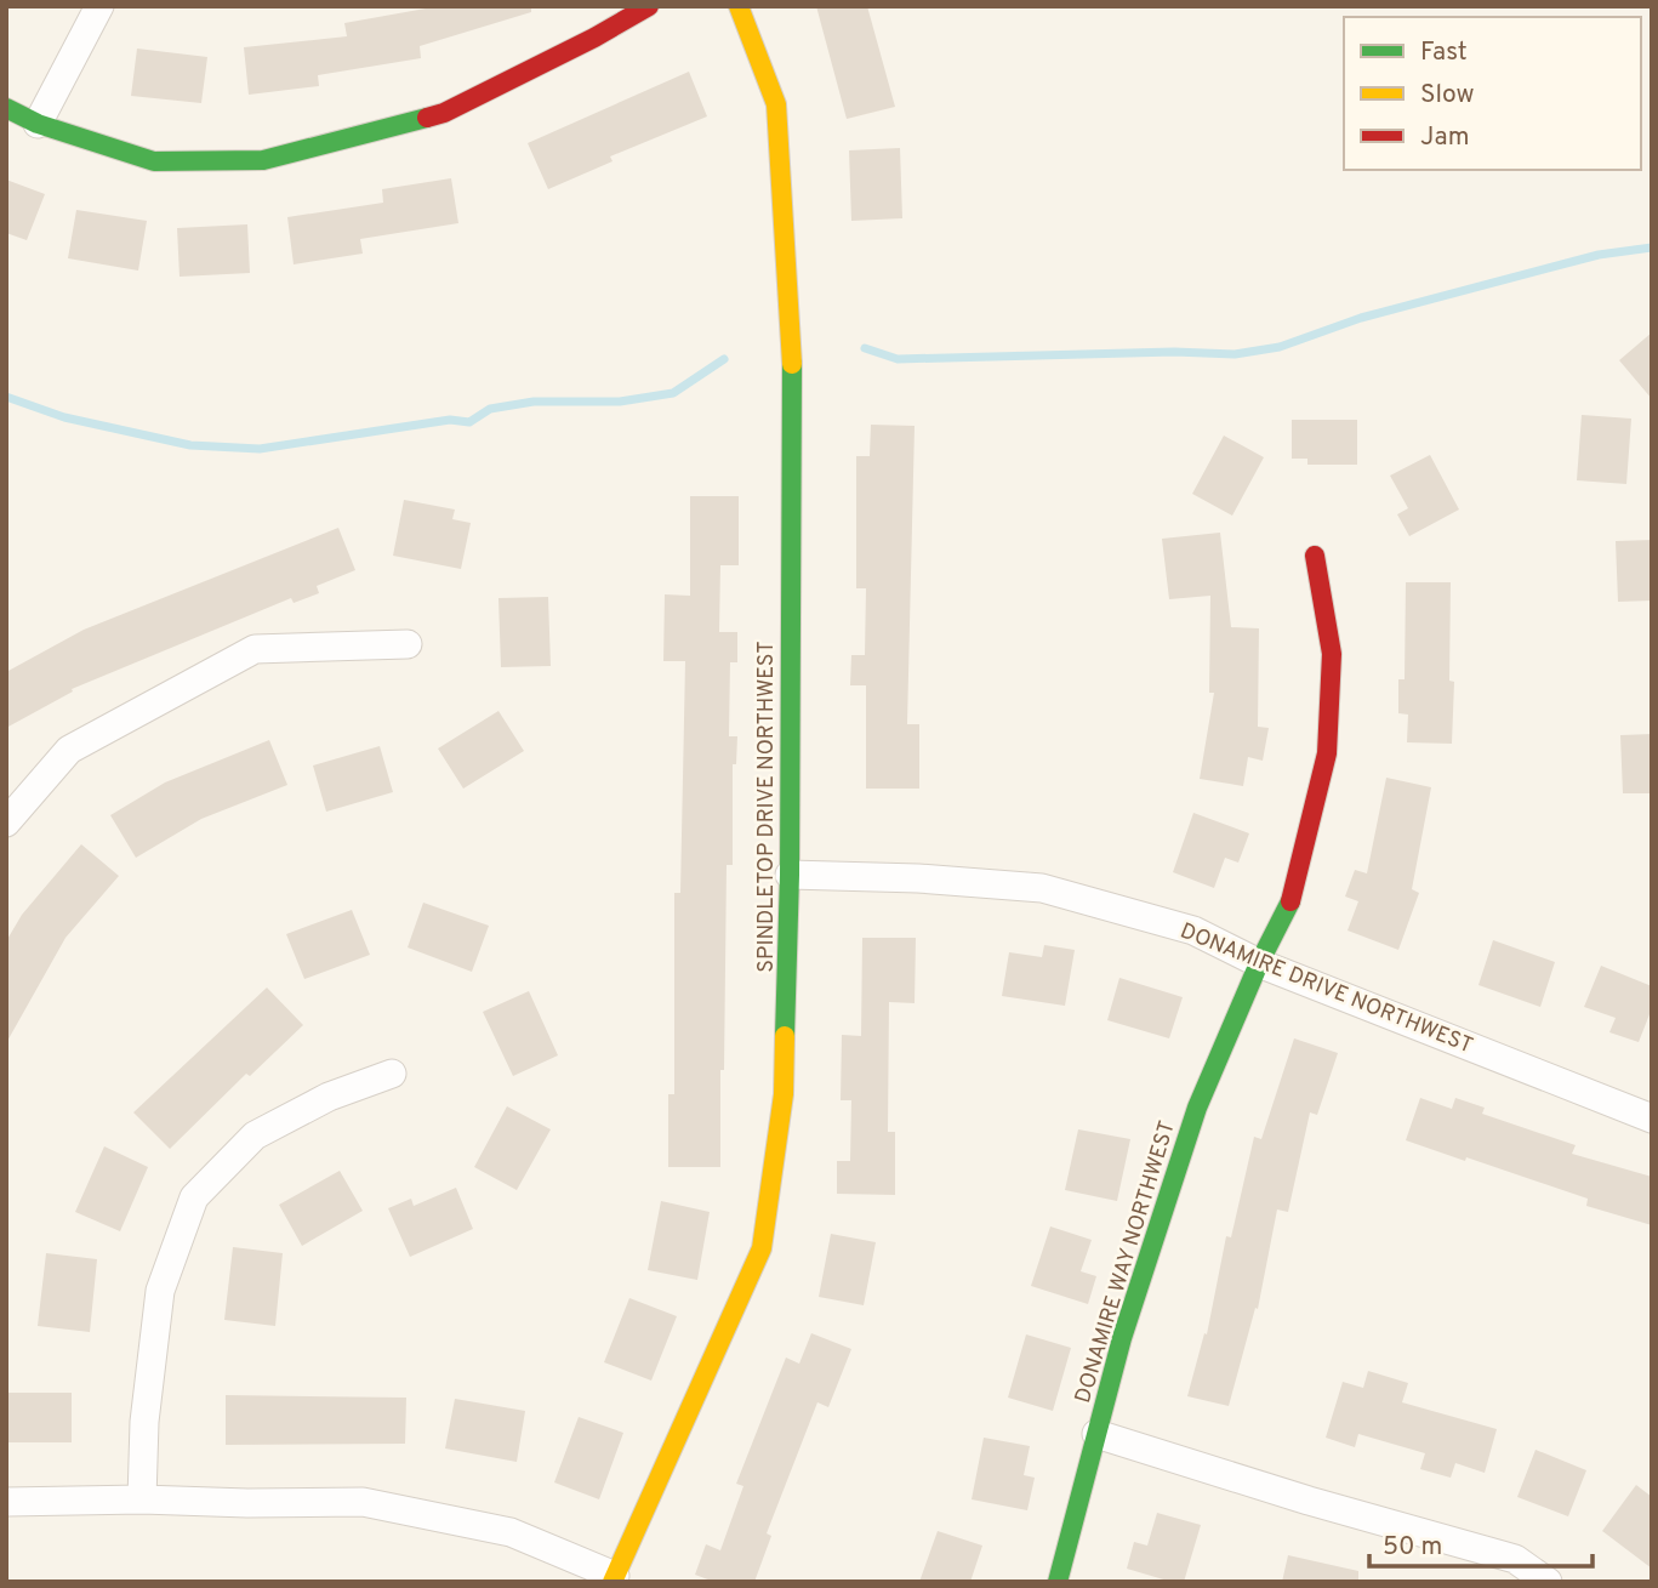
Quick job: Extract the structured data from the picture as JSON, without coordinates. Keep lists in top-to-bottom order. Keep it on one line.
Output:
{"streets":{"street":["SPINDLETOP DRIVE NORTHWEST","DONAMIRE DRIVE NORTHWEST","DONAMIRE WAY NORTHWEST"]},"crossings":[["SPINDLETOP DRIVE NORTHWEST","DONAMIRE DRIVE NORTHWEST"],["DONAMIRE DRIVE NORTHWEST","DONAMIRE WAY NORTHWEST"]],"legend":["Fast","Slow","Jam"],"scale_bar":"50 m"}
